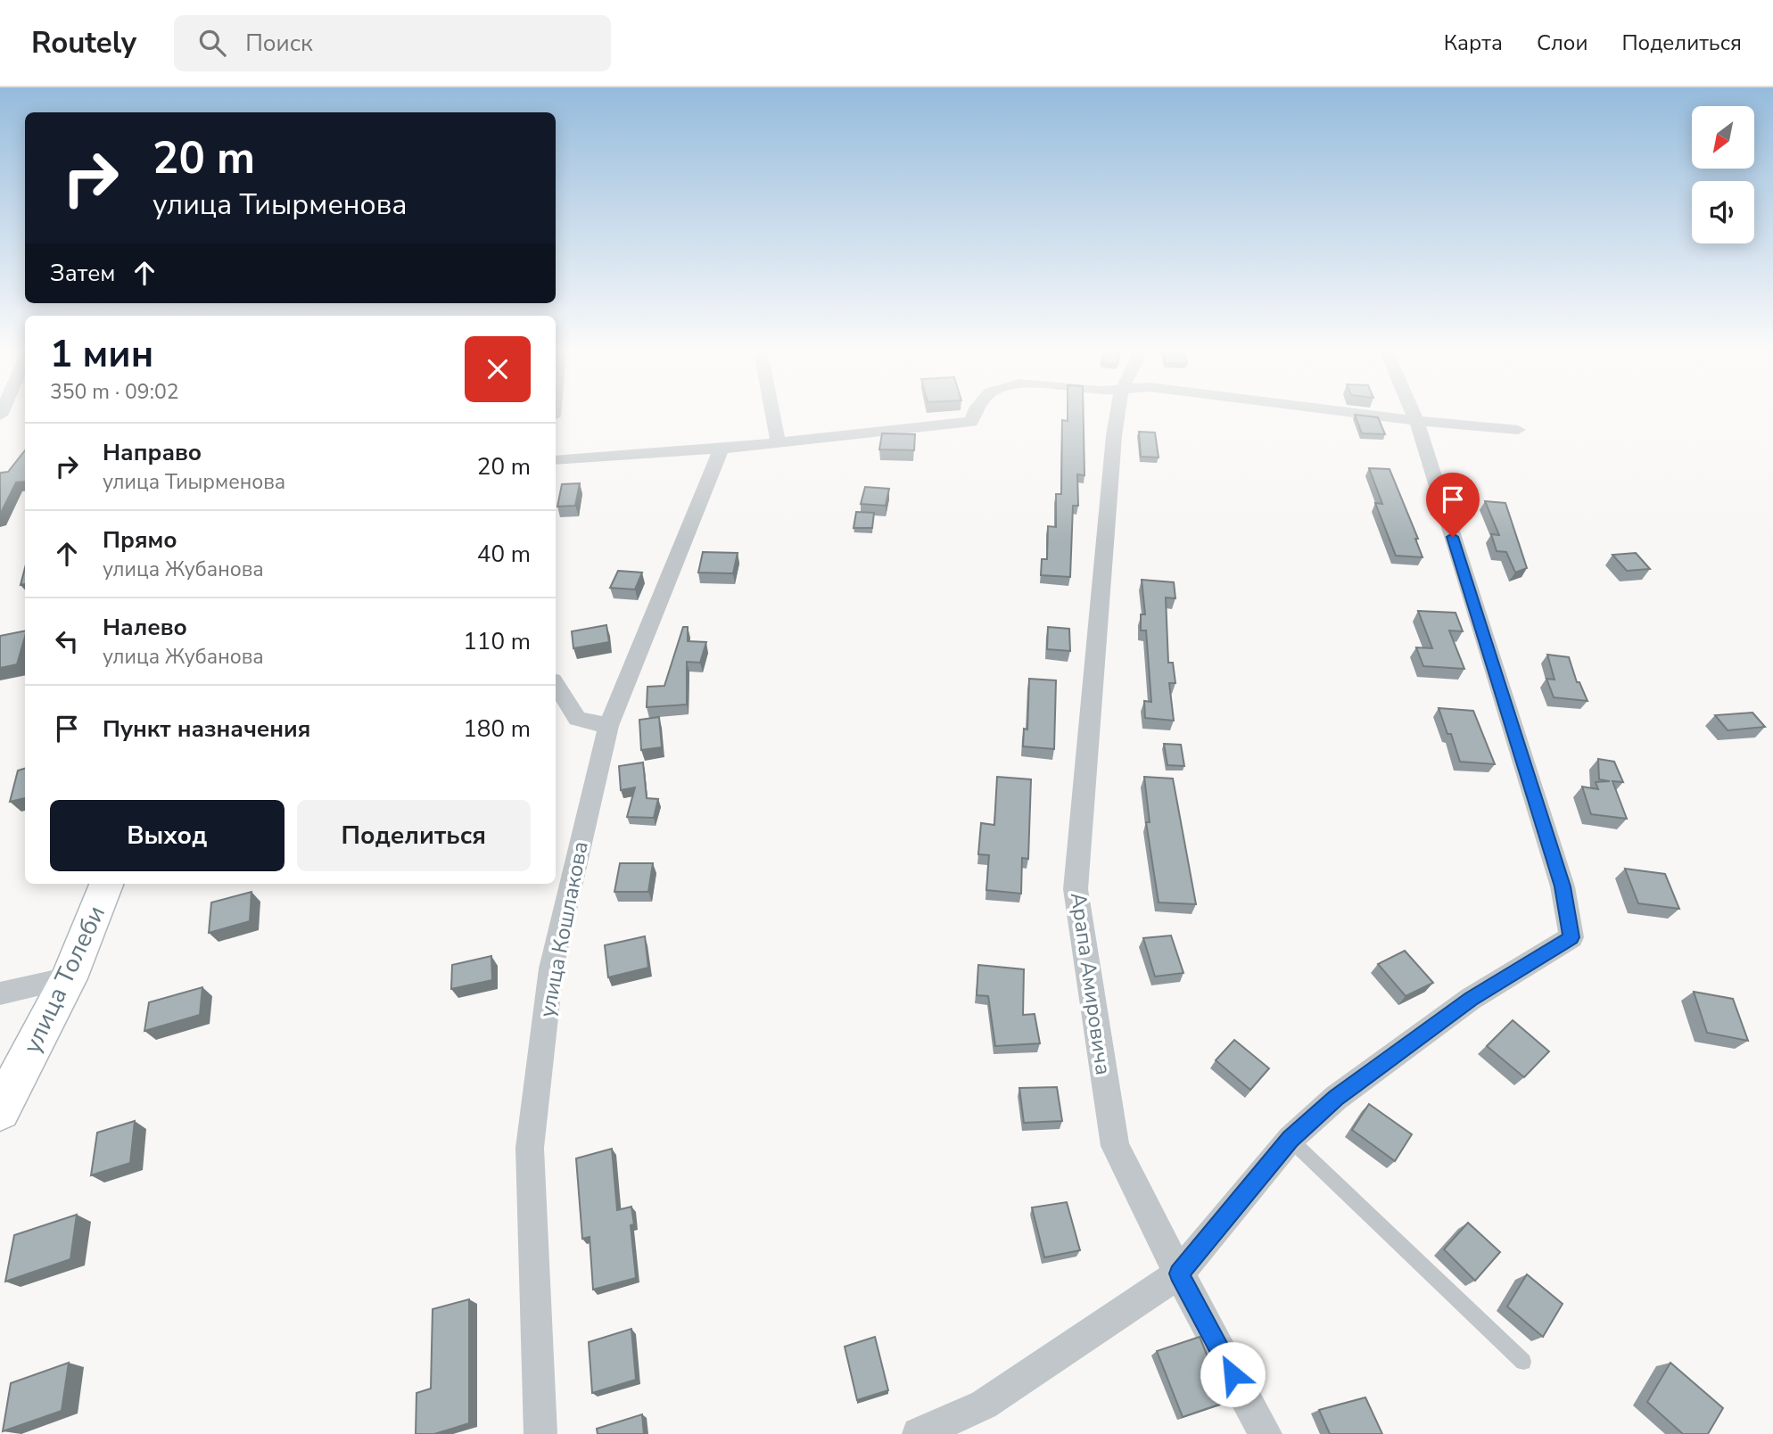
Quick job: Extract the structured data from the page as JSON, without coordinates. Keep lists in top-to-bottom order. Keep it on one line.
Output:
{"streets":{"street":["улица Кошлакова","улица Толеби","Арапа Амировича"]},"north":"bottom left","page":{"header":"Routely","search":"Поиск","nav":["Карта","Слои","Поделиться"],"turn":["20 m","улица Тиырменова"],"then":"Затем","heading":["1 мин","350 m · 09:02"],"list":[{"name":"Направо","note":"улица Тиырменова","value":"20 m"},{"name":"Прямо","note":"улица Жубанова","value":"40 m"},{"name":"Налево","note":"улица Жубанова","value":"110 m"},{"name":"Пункт назначения","value":"180 m"}],"buttons":["Выход","Поделиться"]}}
